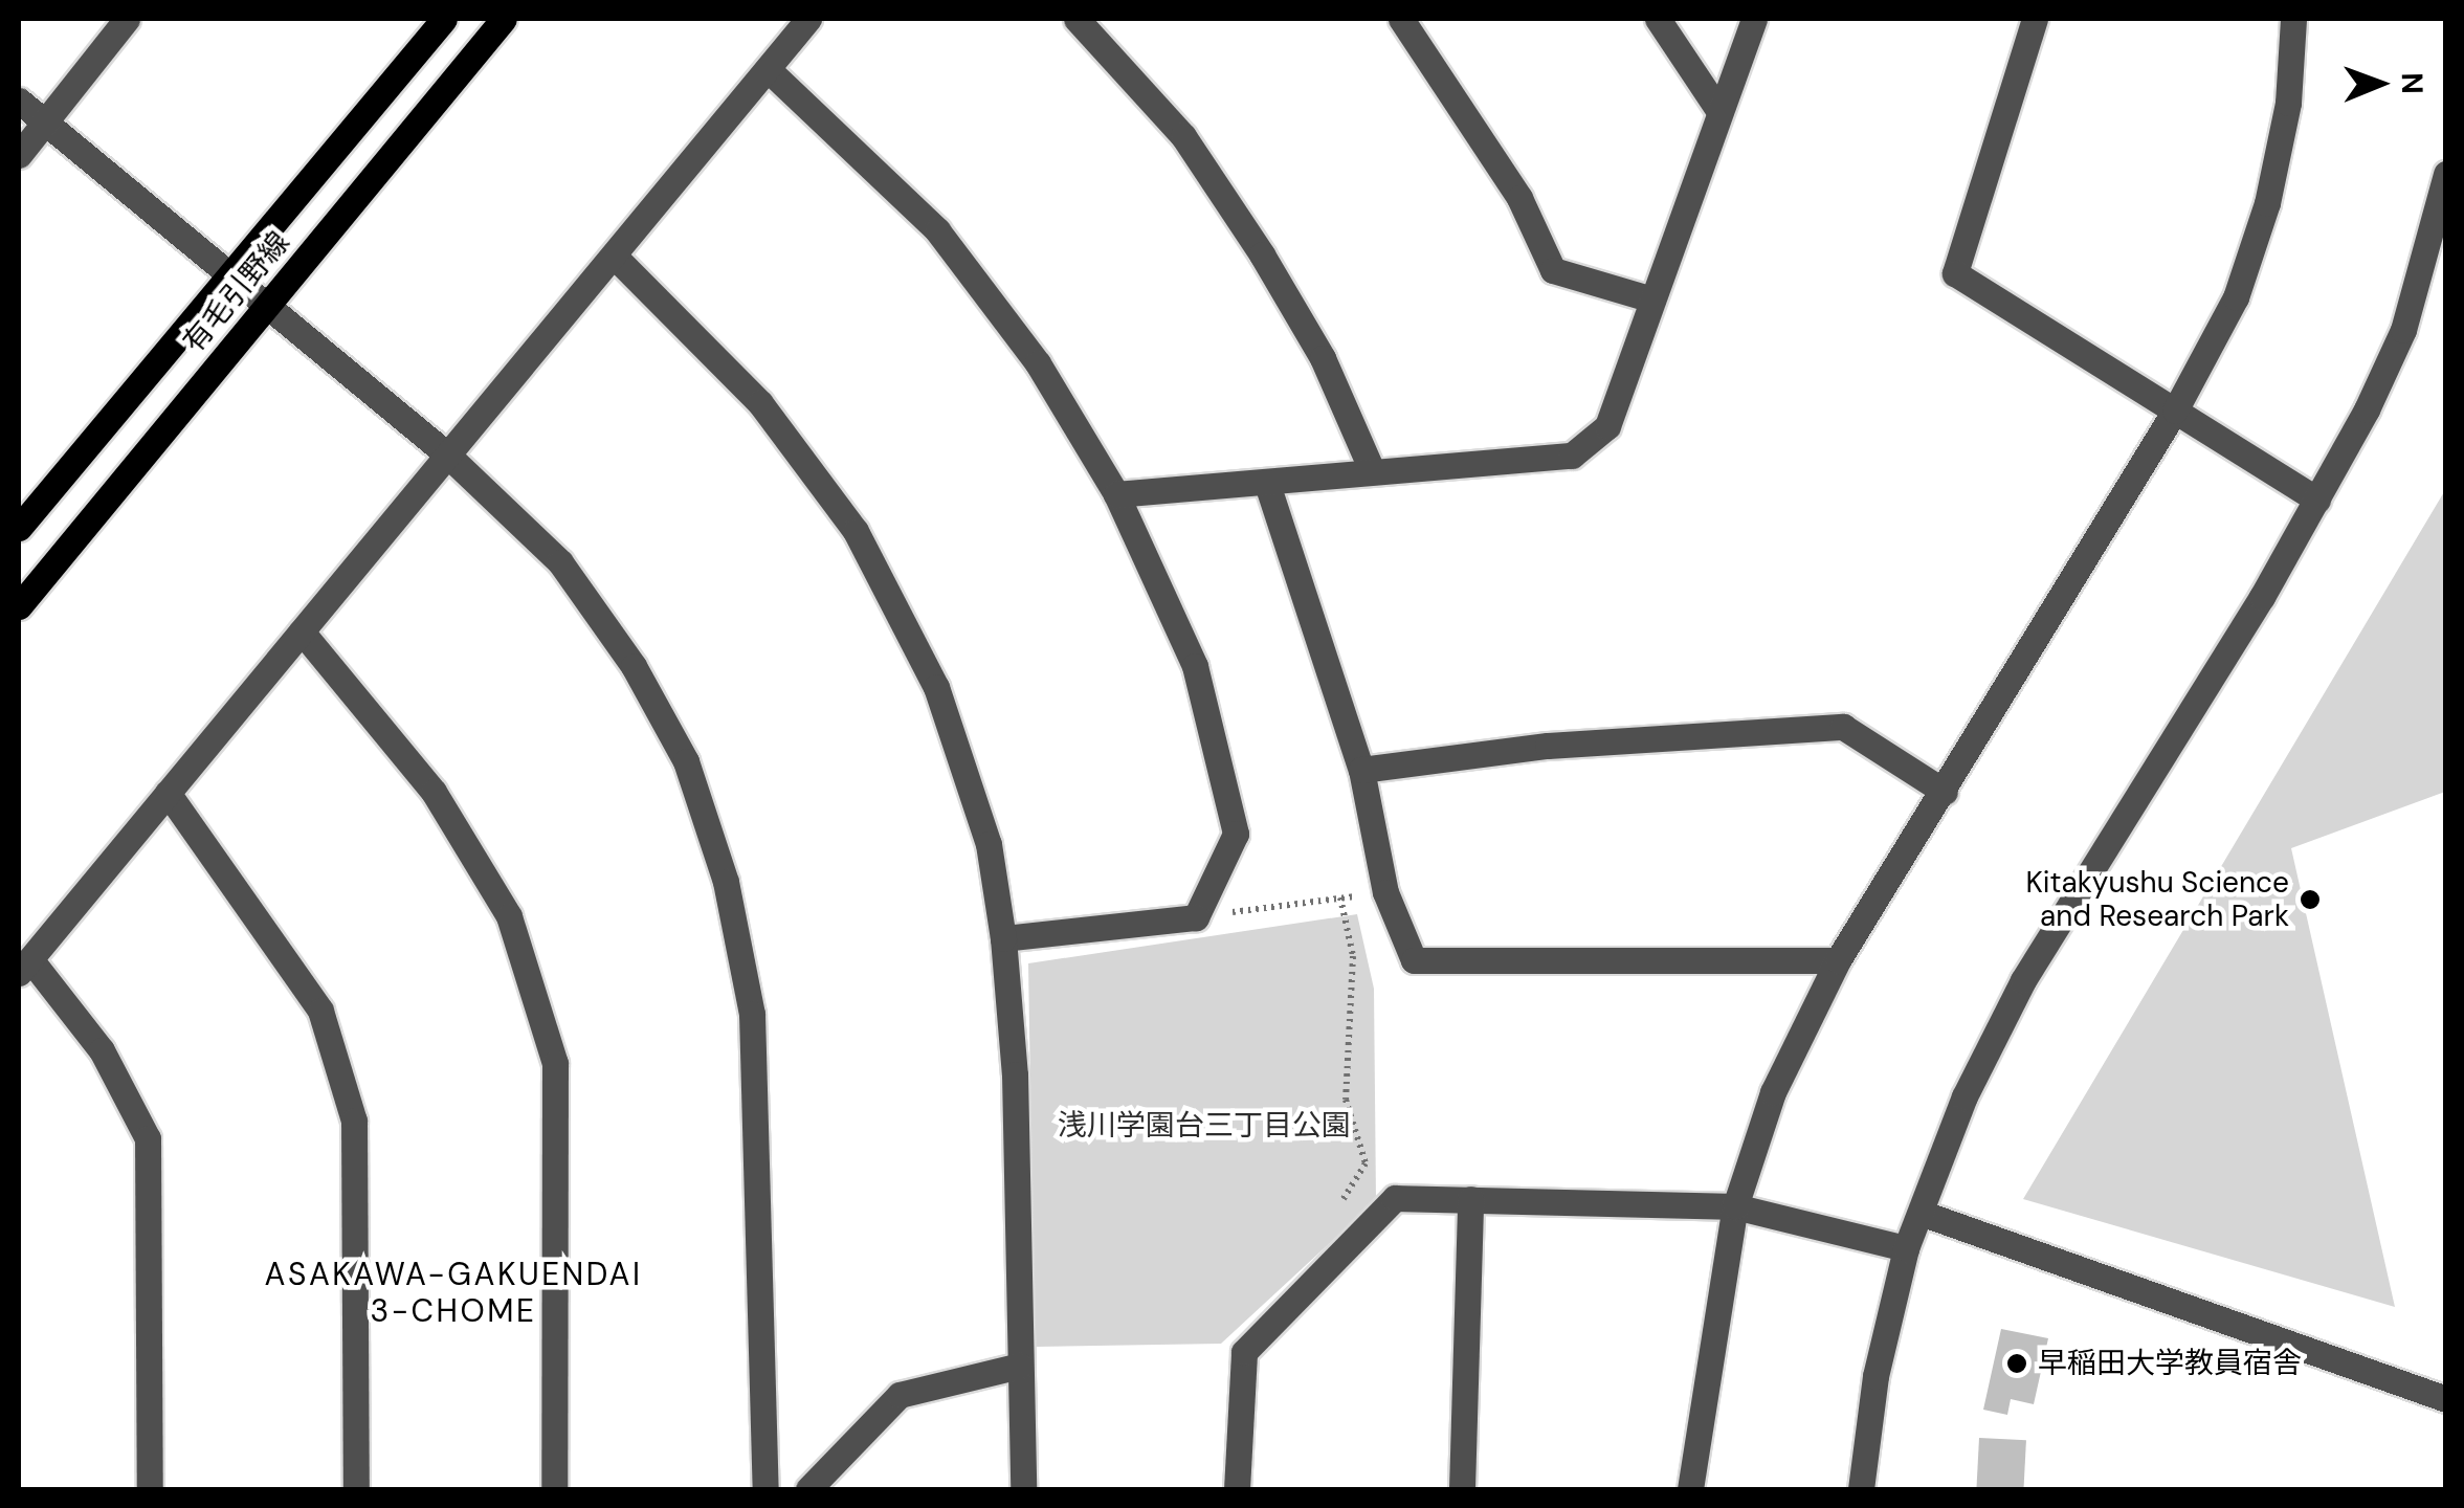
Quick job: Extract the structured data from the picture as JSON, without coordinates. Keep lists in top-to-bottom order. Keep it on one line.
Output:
{"streets":{"main road":["有毛引野線"]},"districts":["ASAKAWA-GAKUENDAI 3-CHOME"],"parks":["浅川学園台三丁目公園"],"places":["Kitakyushu Science and Research Park","早稲田大学教員宿舎"],"north":"right"}
